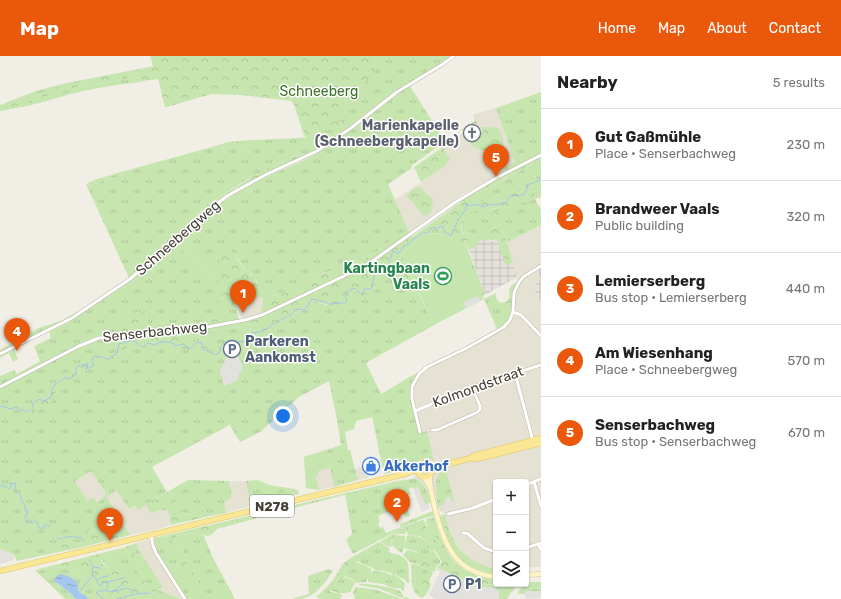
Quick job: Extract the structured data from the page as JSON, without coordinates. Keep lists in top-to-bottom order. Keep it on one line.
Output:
{"streets":{"main road":["N278"],"street":["Schneebergweg","Senserbachweg","Kolmondstraat"]},"parks":["Schneeberg"],"places":{"church":["Marienkapelle (Schneebergkapelle)"],"sports":["Kartingbaan Vaals"],"parking":["Parkeren Aankomst","P1"],"shop":["Akkerhof"]},"page":{"header":"Map","nav":["Home","Map","About","Contact"],"heading":["Nearby","5 results"],"list":[{"mark":"1","name":"Gut Gaßmühle","note":"Place · Senserbachweg","value":"230 m"},{"mark":"2","name":"Brandweer Vaals","note":"Public building","value":"320 m"},{"mark":"3","name":"Lemierserberg","note":"Bus stop · Lemierserberg","value":"440 m"},{"mark":"4","name":"Am Wiesenhang","note":"Place · Schneebergweg","value":"570 m"},{"mark":"5","name":"Senserbachweg","note":"Bus stop · Senserbachweg","value":"670 m"}],"pins":["5","1","4","2","3"],"map_buttons":["+","−"]}}
